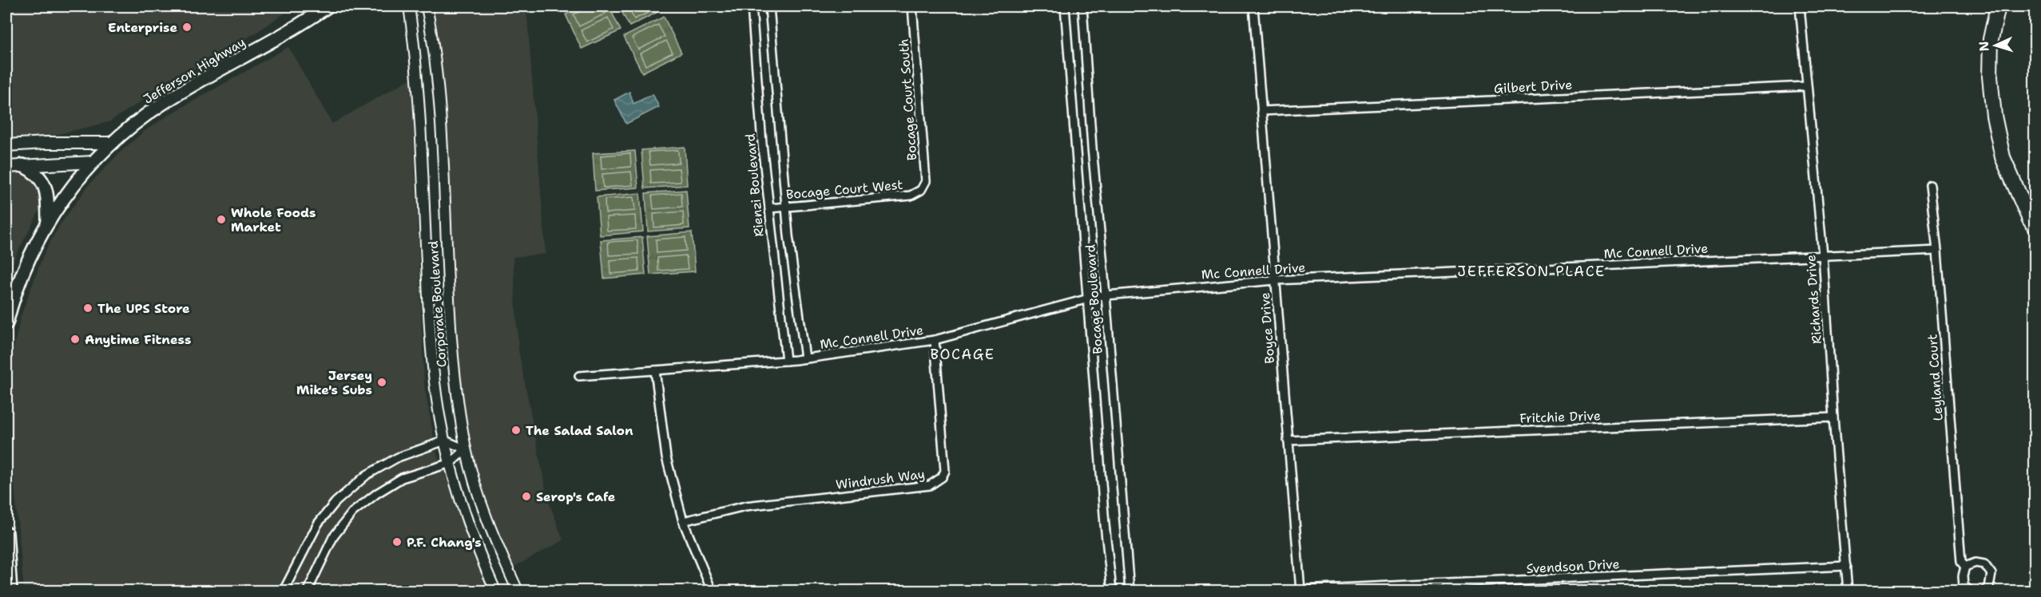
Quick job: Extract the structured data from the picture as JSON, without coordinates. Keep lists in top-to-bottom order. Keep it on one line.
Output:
{"streets":{"main road":["Jefferson Highway"],"street":["Gilbert Drive","Bocage Court South","Rienzi Boulevard","Bocage Court West","Mc Connell Drive","Bocage Boulevard","Richards Drive","Corporate Boulevard","Boyce Drive","Leyland Court","Fritchie Drive","Windrush Way","Svendson Drive"]},"crossings":[["Gilbert Drive","Richards Drive"],["Gilbert Drive","Boyce Drive"],["Bocage Court South","Bocage Court West"],["Rienzi Boulevard","Bocage Court West"],["Rienzi Boulevard","Mc Connell Drive"],["Mc Connell Drive","Bocage Boulevard"],["Mc Connell Drive","Richards Drive"],["Mc Connell Drive","Boyce Drive"],["Mc Connell Drive","Leyland Court"],["Mc Connell Drive","Windrush Way"],["Richards Drive","Fritchie Drive"],["Richards Drive","Svendson Drive"],["Boyce Drive","Fritchie Drive"],["Boyce Drive","Svendson Drive"]],"districts":["JEFFERSON PLACE","BOCAGE"],"places":["Enterprise","Whole Foods Market","The UPS Store","Anytime Fitness","Jersey Mike's Subs","The Salad Salon","Serop's Cafe","P.F. Chang's"],"north":"left"}
